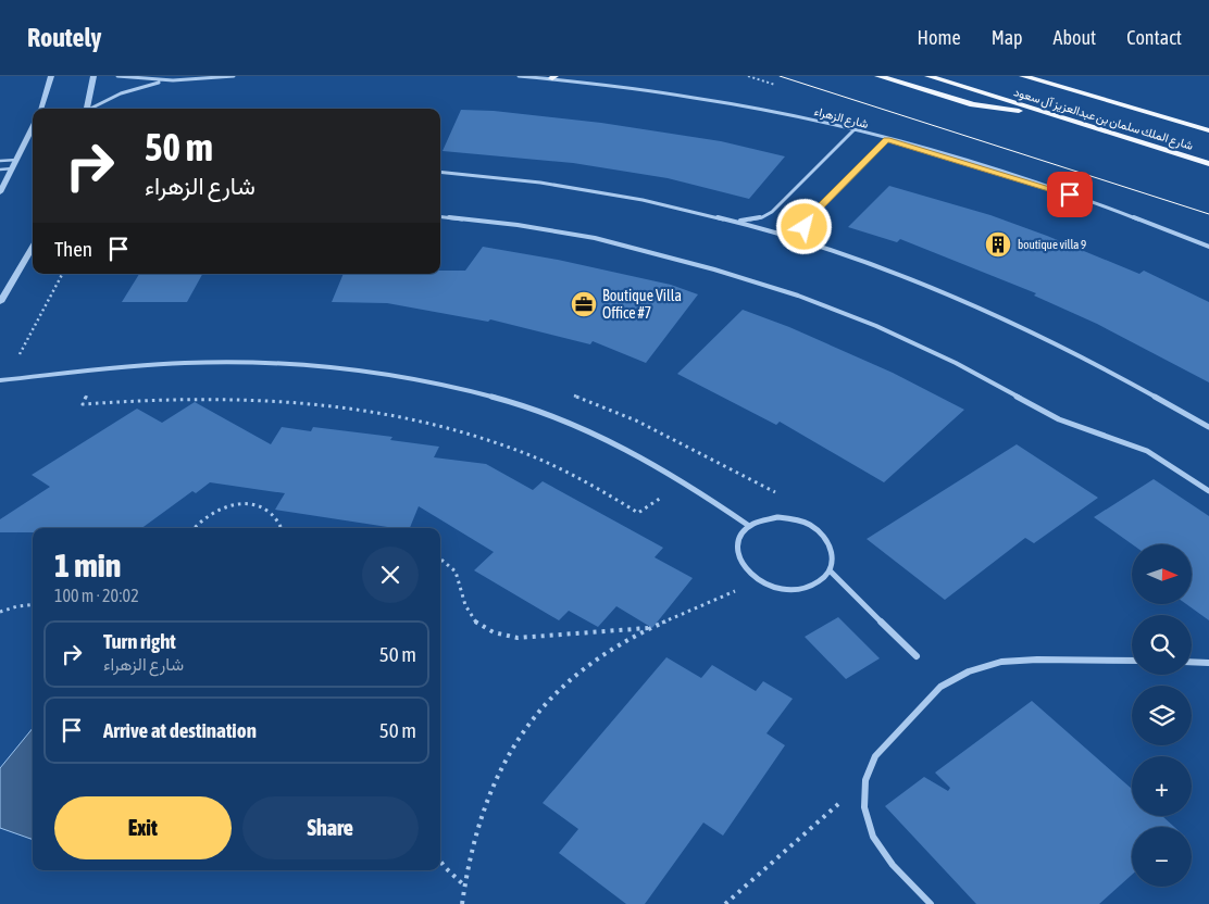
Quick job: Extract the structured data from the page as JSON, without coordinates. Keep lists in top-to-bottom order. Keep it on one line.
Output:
{"streets":{"main road":["شارع الملك سلمان بن عبدالعزيز آل سعود"],"street":["شارع الزهراء"]},"places":{"building":["boutique villa 9"],"office":["Boutique Villa Office #7"]},"north":"right","page":{"header":"Routely","nav":["Home","Map","About","Contact"],"turn":["50 m","شارع الزهراء"],"then":"Then","heading":["1 min","100 m · 20:02"],"map_buttons":["+","−"],"list":[{"name":"Turn right","note":"شارع الزهراء","value":"50 m"},{"name":"Arrive at destination","value":"50 m"}],"buttons":["Exit","Share"]}}
